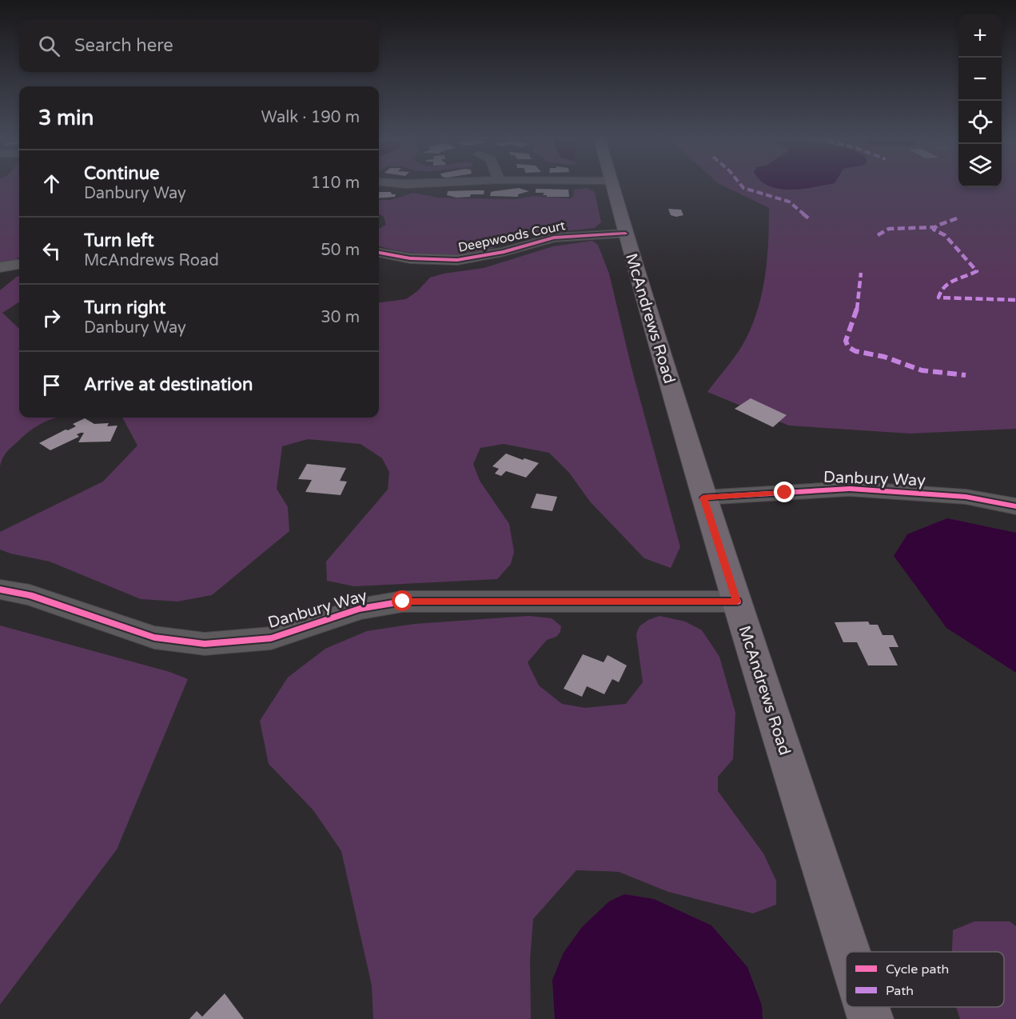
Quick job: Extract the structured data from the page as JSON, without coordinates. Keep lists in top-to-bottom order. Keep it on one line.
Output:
{"streets":{"main road":["McAndrews Road"],"street":["Deepwoods Court","Danbury Way"]},"crossings":[["Deepwoods Court","McAndrews Road"],["McAndrews Road","Danbury Way"]],"legend":["Cycle path","Path"],"page":{"map_buttons":["+","−"],"search":"Search here","heading":["3 min","Walk · 190 m"],"list":[["Continue","Danbury Way","110 m"],["Turn left","McAndrews Road","50 m"],["Turn right","Danbury Way","30 m"],"Arrive at destination"]}}
